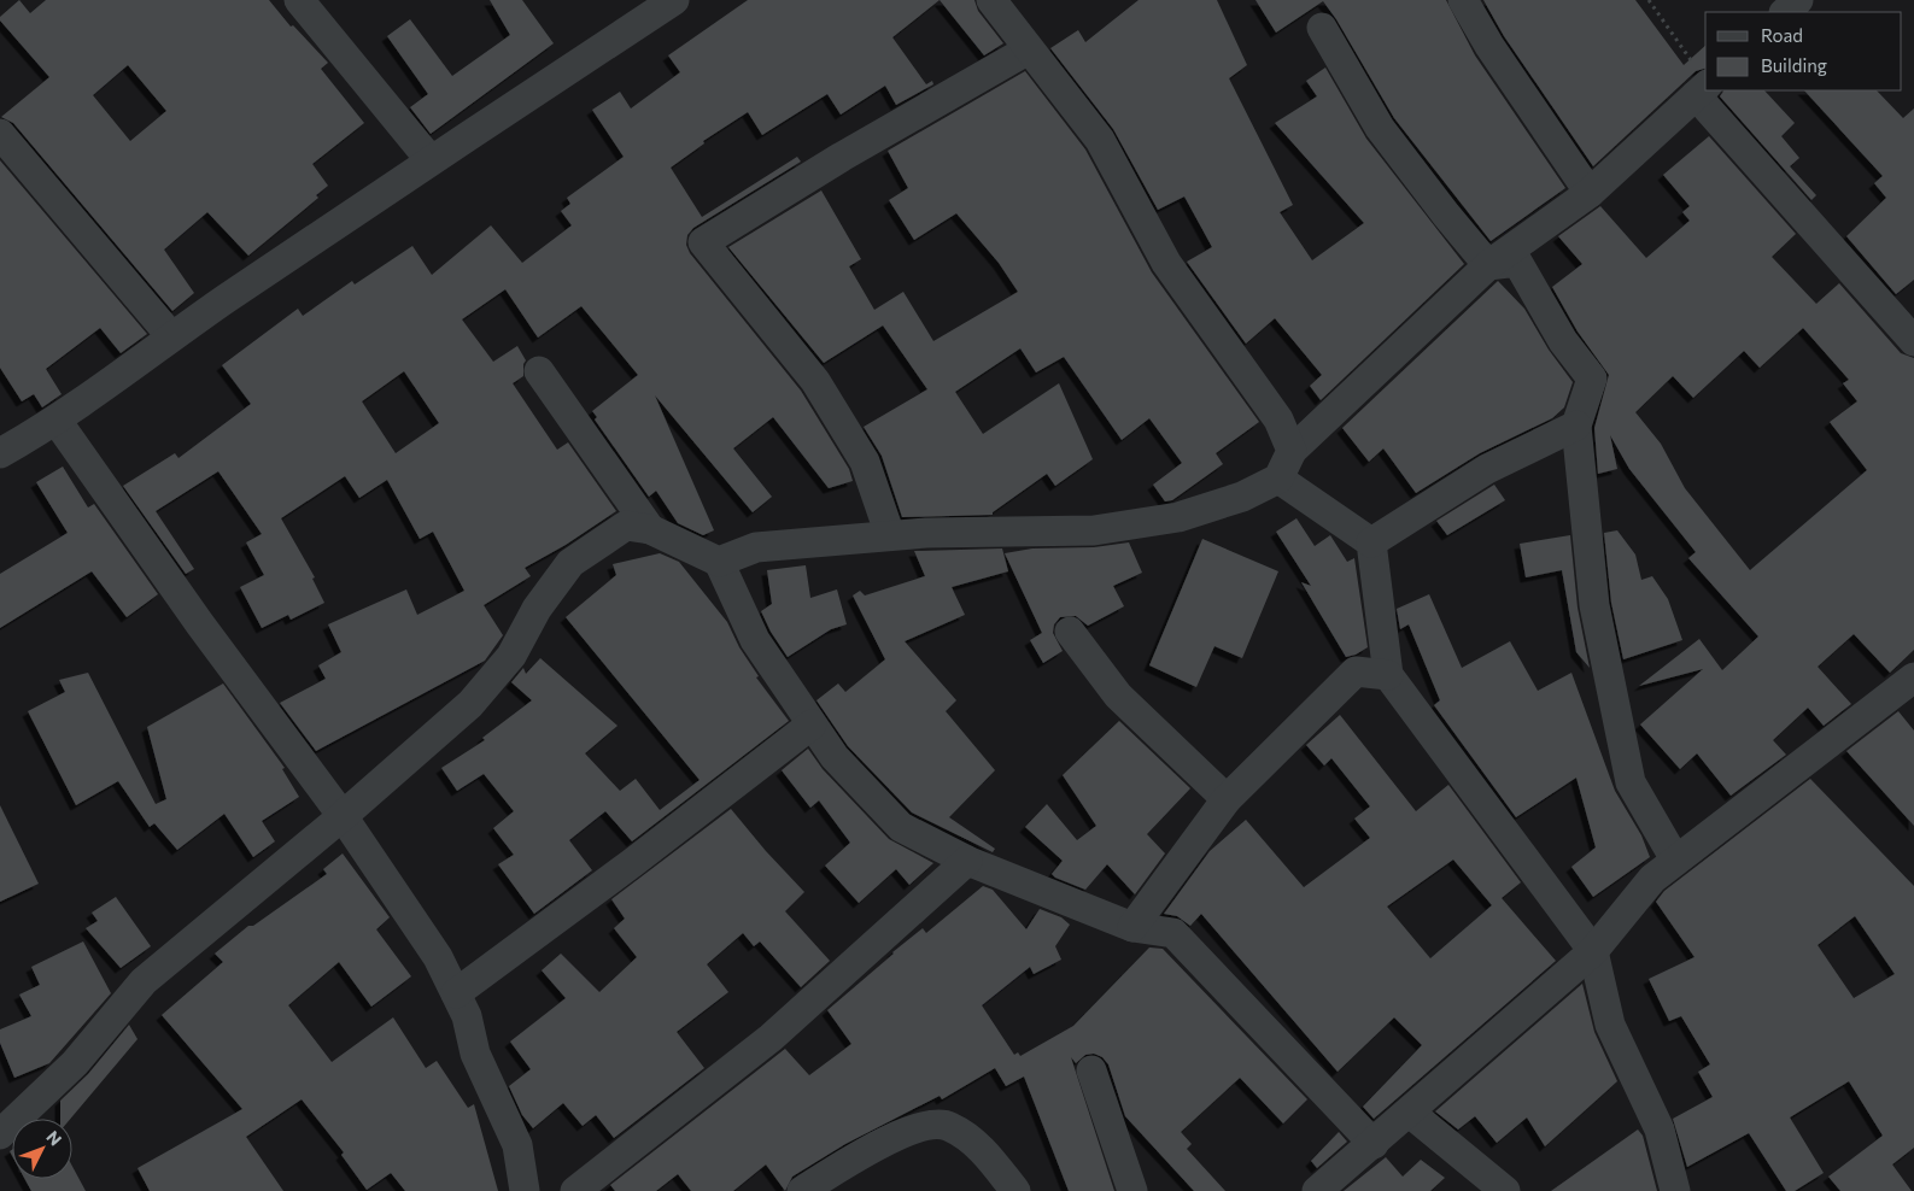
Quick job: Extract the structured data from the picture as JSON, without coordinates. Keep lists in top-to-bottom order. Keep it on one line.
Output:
{"legend":["Road","Building"],"north":"top right"}
